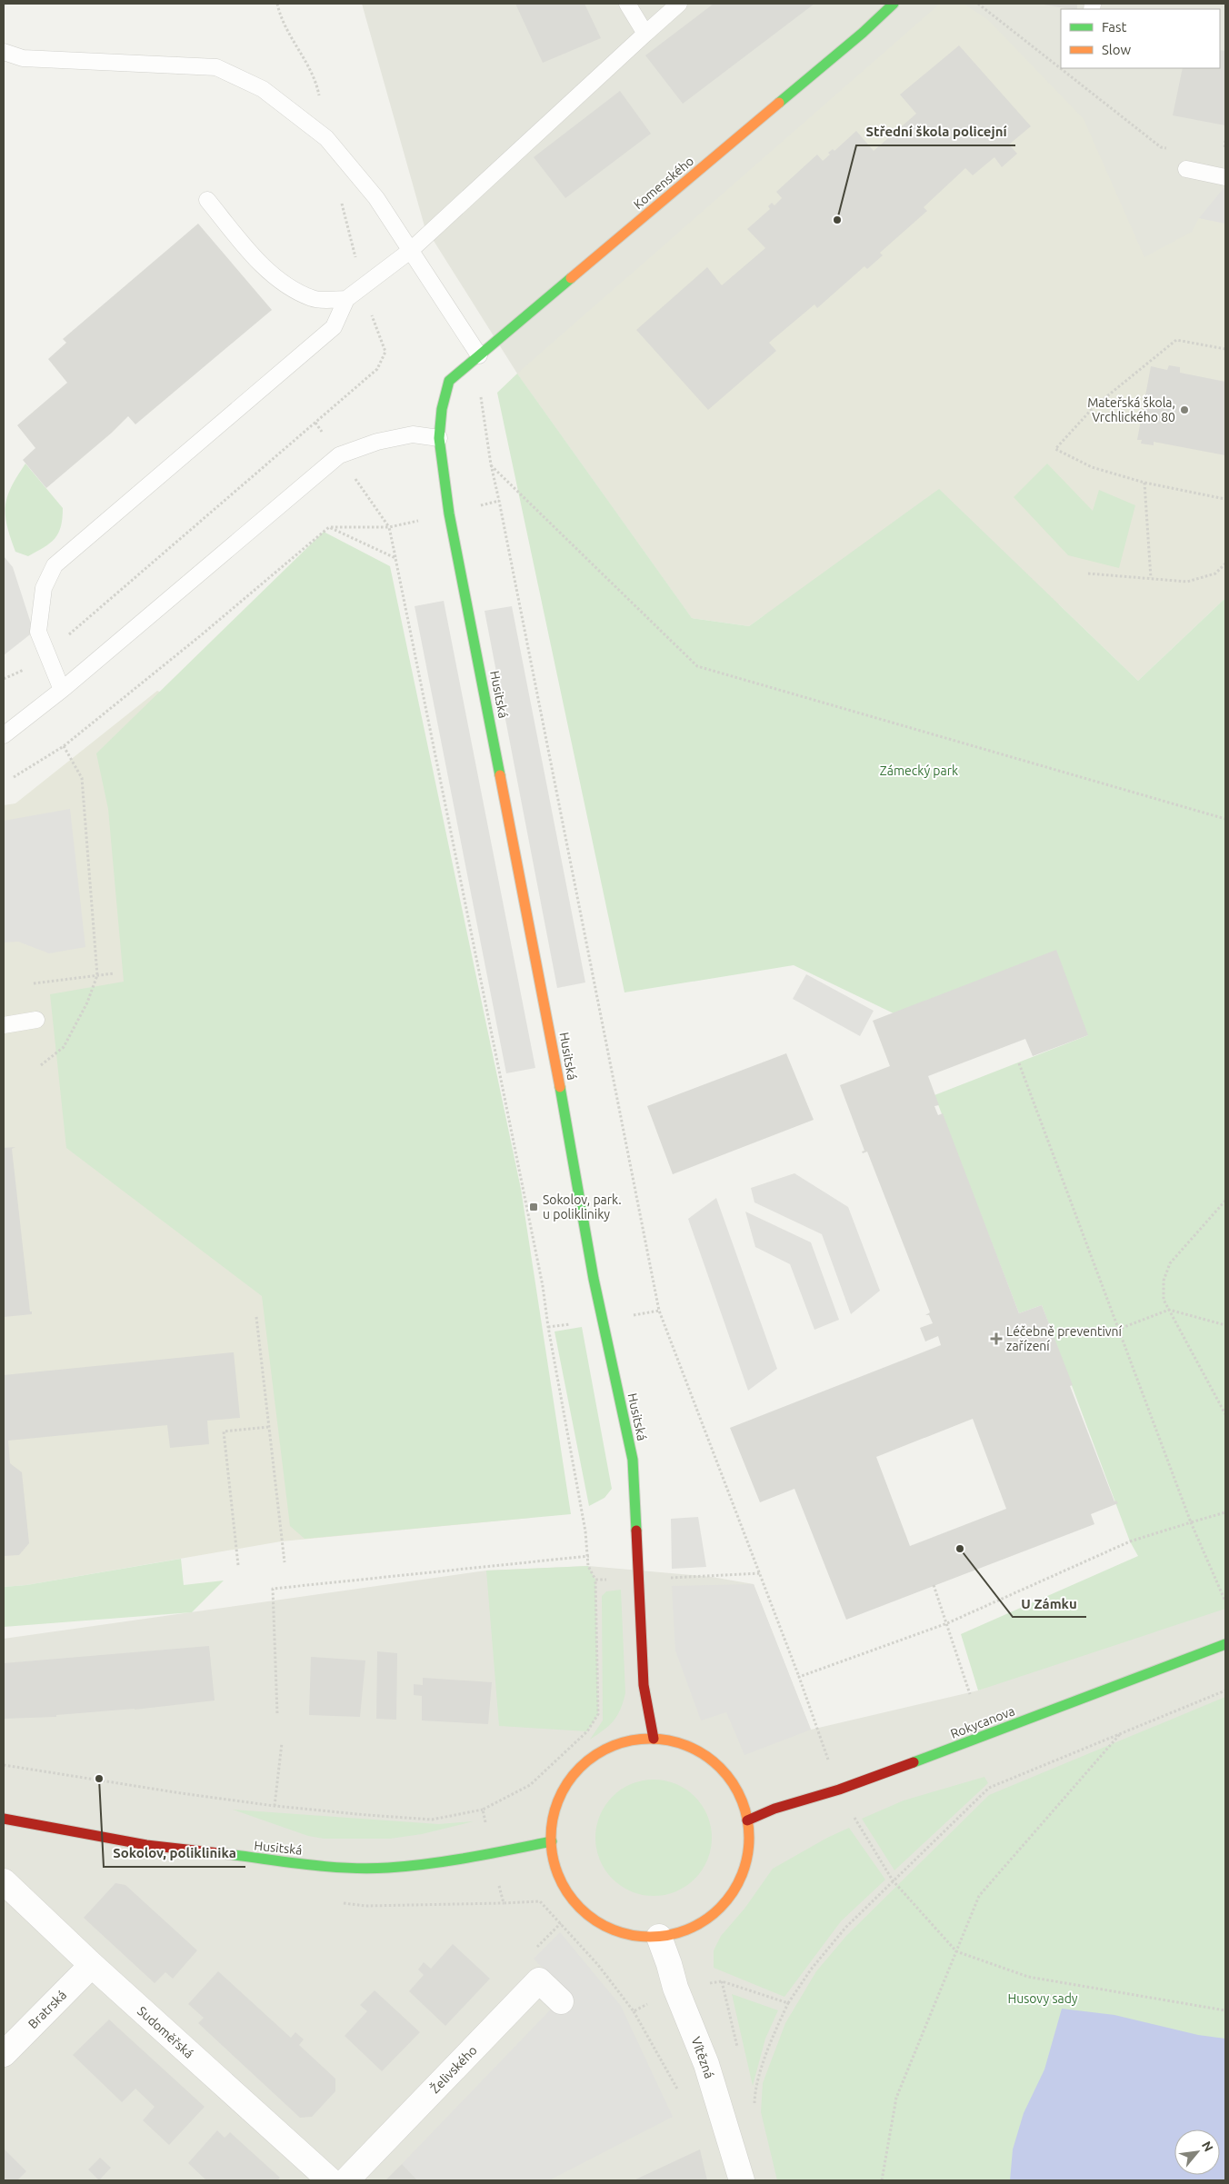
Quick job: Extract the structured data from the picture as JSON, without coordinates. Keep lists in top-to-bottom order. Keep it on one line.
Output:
{"streets":{"street":["Komenského","Husitská","Rokycanova","Bratrská","Sudoměřská","Vítězná","Želivského"]},"crossings":[["Komenského","Husitská"],["Bratrská","Sudoměřská"]],"parks":["Zámecký park","Husovy sady"],"places":{"other":["Střední škola policejní","Mateřská škola, Vrchlického 80","U Zámku","Sokolov, poliklinika"],"transit":["Sokolov, park. u polikliniky"],"health":["Léčebně preventivní zařízení"]},"legend":["Fast","Slow"],"north":"top right"}
